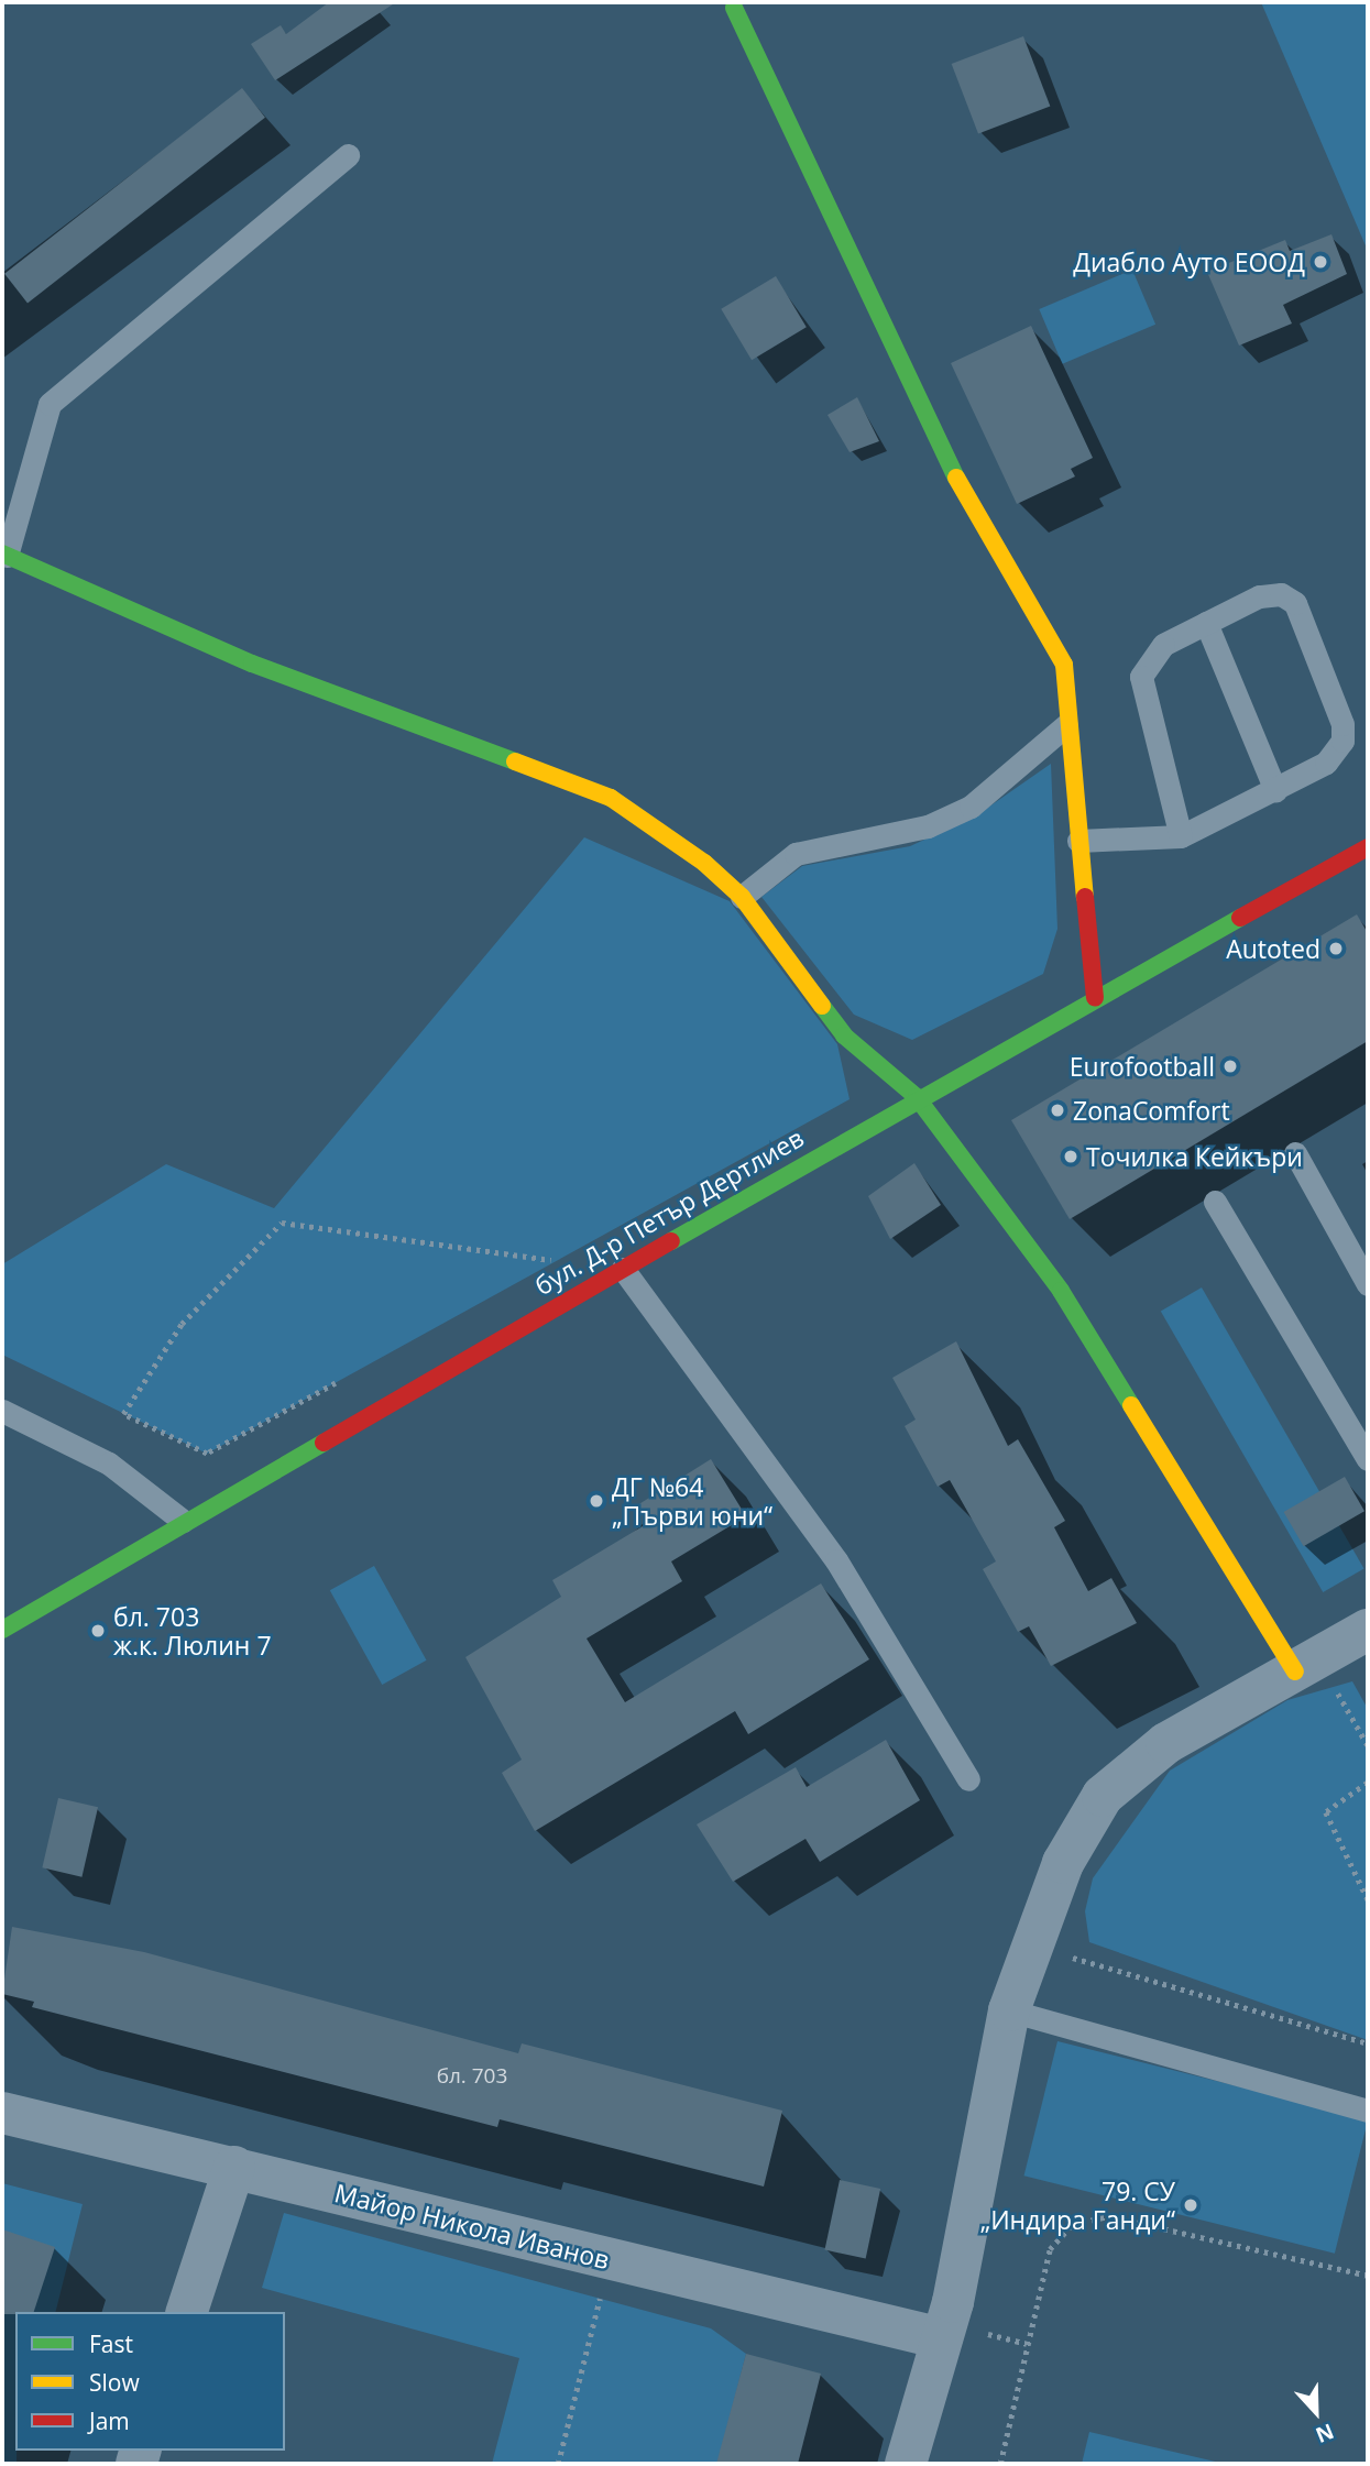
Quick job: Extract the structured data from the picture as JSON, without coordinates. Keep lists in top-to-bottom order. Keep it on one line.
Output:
{"streets":{"street":["бул. Д-р Петър Дертлиев","Майор Никола Иванов"]},"places":["Диабло Ауто ЕООД","Autoted","Eurofootball","ZonaComfort","Точилка Кейкъри","ДГ №64 „Първи юни“","бл. 703 ж.к. Люлин 7","79. СУ „Индира Ганди“"],"house_numbers":["бл. 703"],"legend":["Fast","Slow","Jam"],"north":"bottom"}
